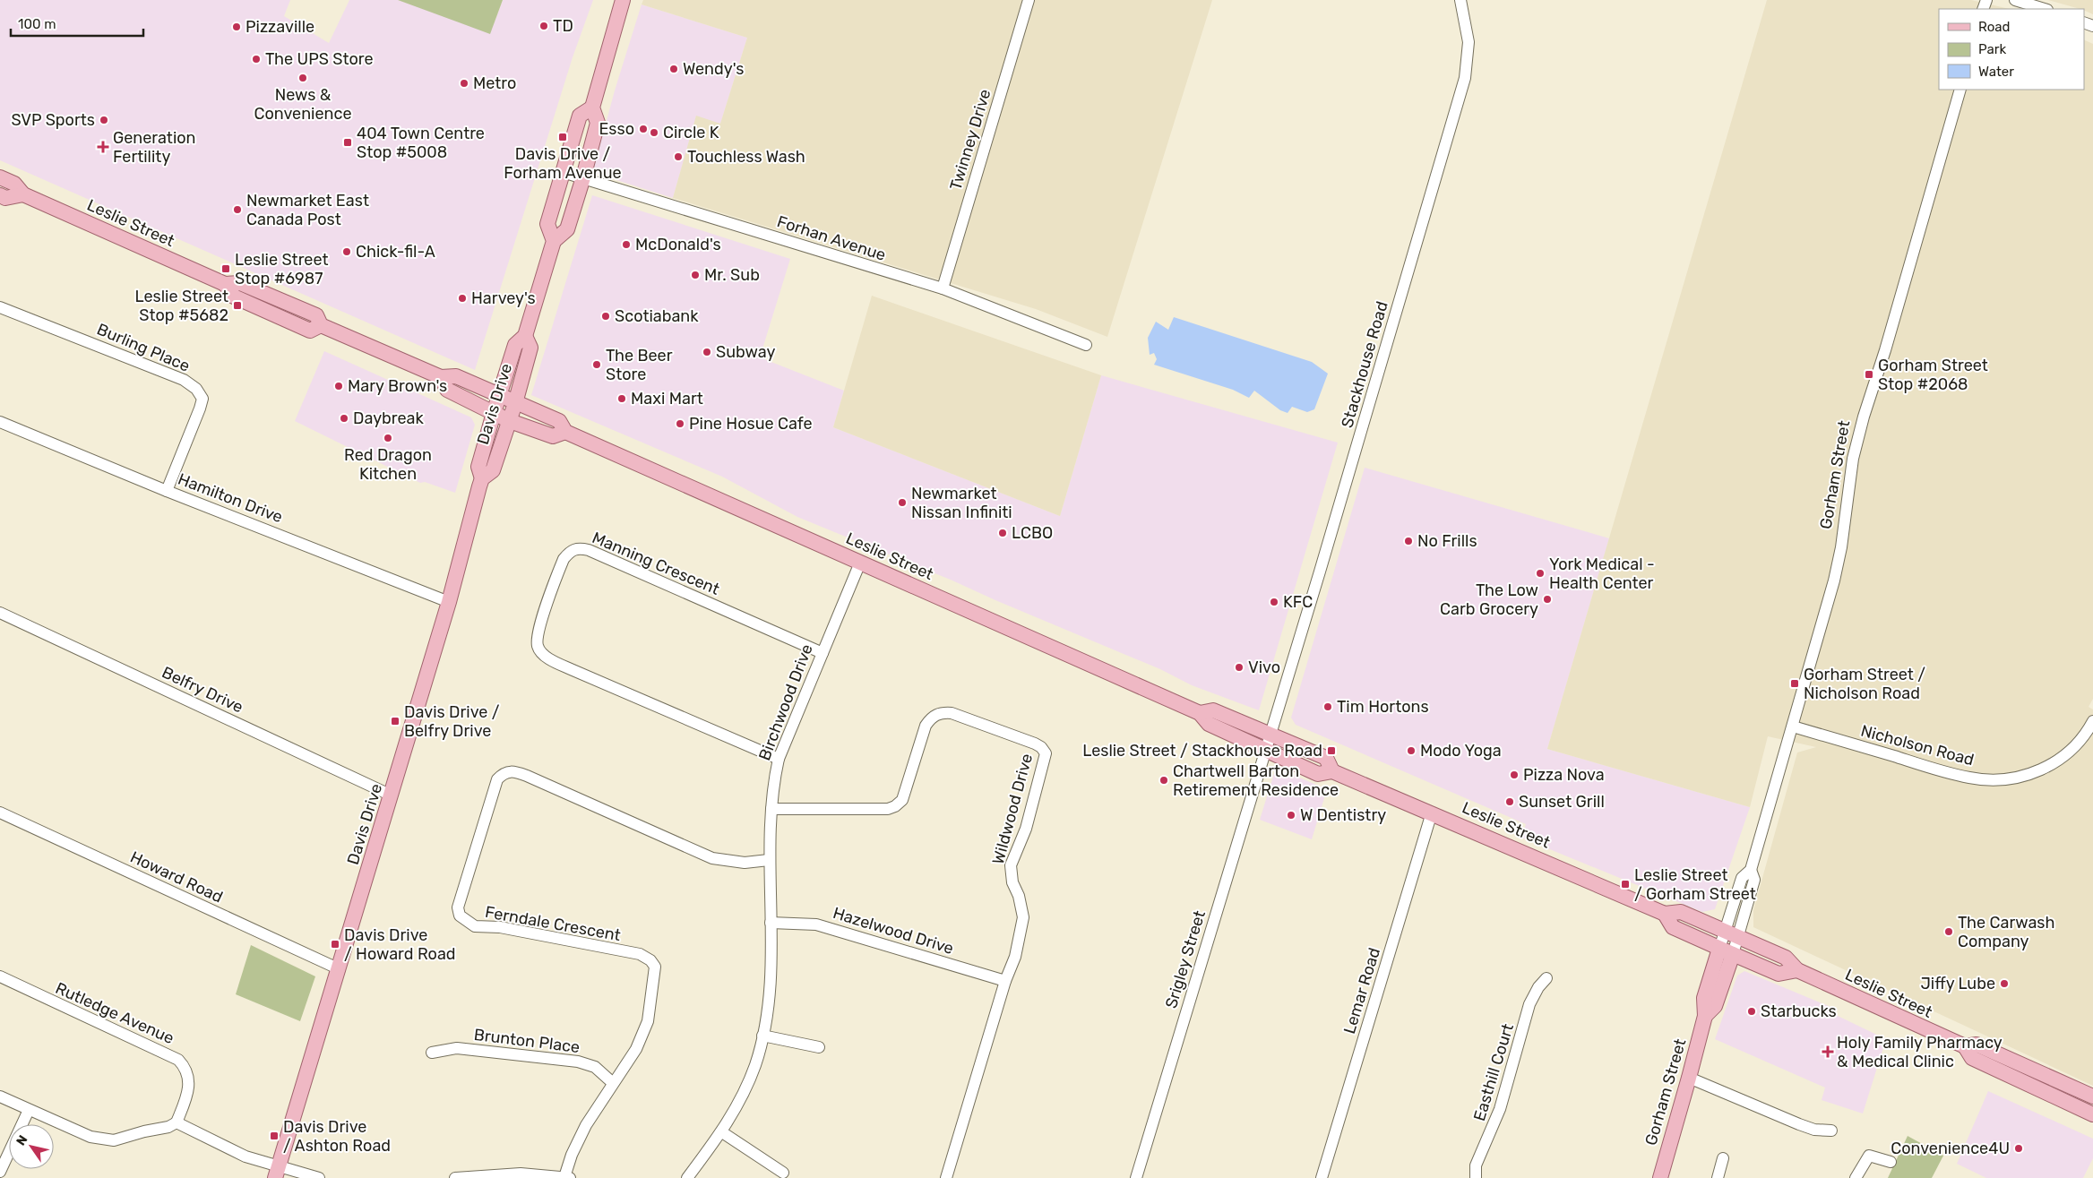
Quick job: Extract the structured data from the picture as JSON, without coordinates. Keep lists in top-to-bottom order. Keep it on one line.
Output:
{"streets":{"main road":["Leslie Street","Davis Drive","Gorham Street"],"street":["Twinney Drive","Forhan Avenue","Burling Place","Stackhouse Road","Hamilton Drive","Manning Crescent","Belfry Drive","Birchwood Drive","Nicholson Road","Wildwood Drive","Howard Road","Ferndale Crescent","Hazelwood Drive","Srigley Street","Lemar Road","Rutledge Avenue","Brunton Place","Easthill Court"]},"crossings":[["Twinney Drive","Forhan Avenue"],["Leslie Street","Stackhouse Road"],["Leslie Street","Davis Drive"],["Leslie Street","Gorham Street"],["Leslie Street","Birchwood Drive"],["Leslie Street","Srigley Street"],["Leslie Street","Lemar Road"],["Forhan Avenue","Davis Drive"],["Burling Place","Hamilton Drive"],["Stackhouse Road","Srigley Street"],["Davis Drive","Hamilton Drive"],["Davis Drive","Belfry Drive"],["Davis Drive","Howard Road"],["Gorham Street","Nicholson Road"],["Manning Crescent","Birchwood Drive"],["Birchwood Drive","Wildwood Drive"],["Birchwood Drive","Ferndale Crescent"],["Birchwood Drive","Hazelwood Drive"],["Wildwood Drive","Hazelwood Drive"],["Ferndale Crescent","Brunton Place"]],"places":{"other":["TD","Pizzaville","The UPS Store","Wendy's","News & Convenience","Metro","SVP Sports","Esso","Circle K","Touchless Wash","Newmarket East Canada Post","McDonald's","Chick-fil-A","Mr. Sub","Harvey's","Scotiabank","Subway","The Beer Store","Mary Brown's","Maxi Mart","Daybreak","Pine Hosue Cafe","Red Dragon Kitchen","Newmarket Nissan Infiniti","LCBO","No Frills","York Medical - Health Center","The Low Carb Grocery","KFC","Vivo","Tim Hortons","Modo Yoga","Pizza Nova","Chartwell Barton Retirement Residence","Sunset Grill","W Dentistry","The Carwash Company","Jiffy Lube","Starbucks","Convenience4U"],"transit":["Davis Drive / Forham Avenue","404 Town Centre Stop #5008","Leslie Street Stop #6987","Leslie Street Stop #5682","Gorham Street Stop #2068","Gorham Street / Nicholson Road","Davis Drive / Belfry Drive","Leslie Street / Stackhouse Road","Leslie Street / Gorham Street","Davis Drive / Howard Road","Davis Drive / Ashton Road"],"health":["Generation Fertility","Holy Family Pharmacy & Medical Clinic"]},"legend":["Road","Park","Water"],"scale_bar":"100 m","north":"top left"}
